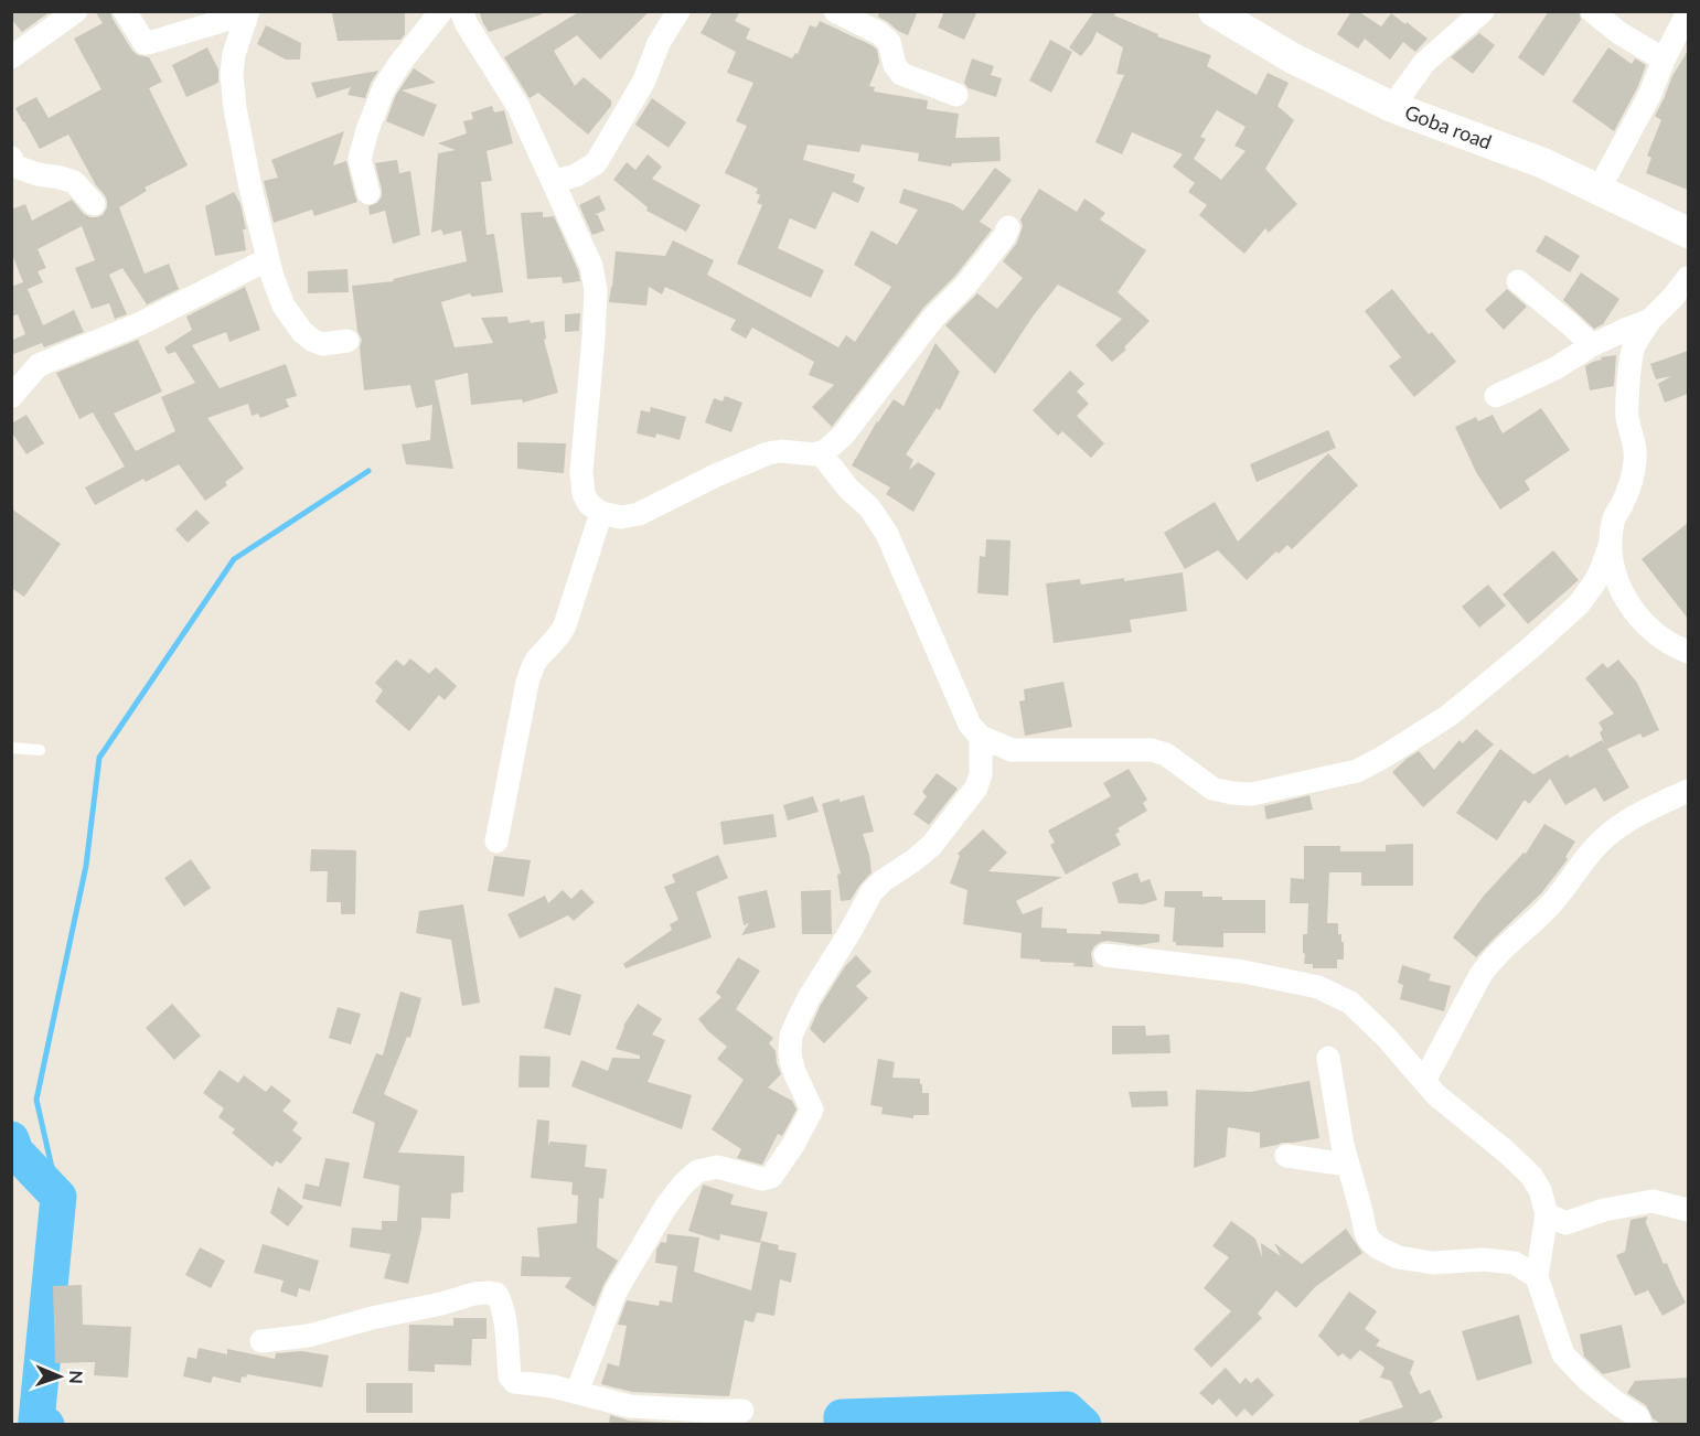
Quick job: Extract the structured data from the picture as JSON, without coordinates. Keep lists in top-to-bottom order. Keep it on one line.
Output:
{"streets":{"main road":["Goba road"]},"north":"right"}
